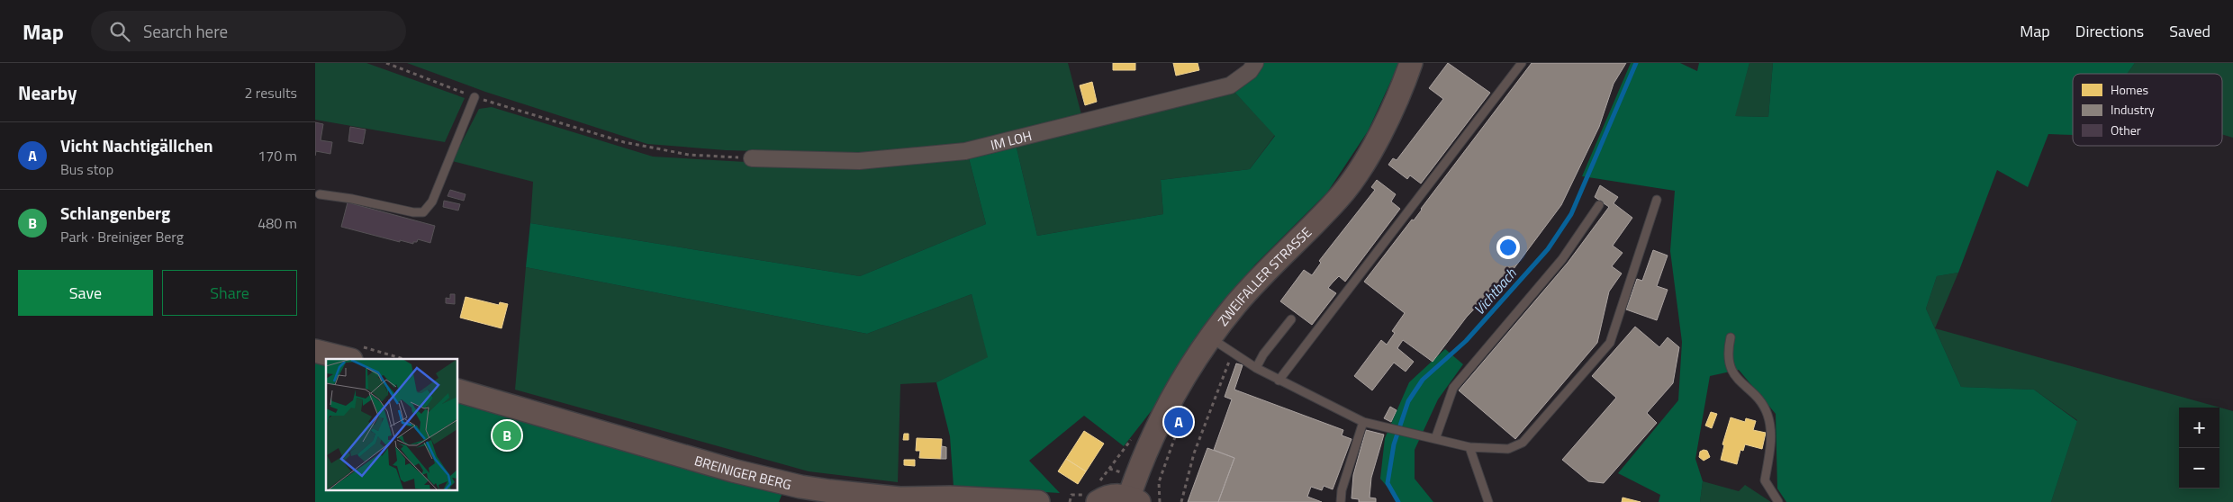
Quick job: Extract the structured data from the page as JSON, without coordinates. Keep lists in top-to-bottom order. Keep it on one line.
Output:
{"streets":{"main road":["ZWEIFALLER STRASSE","BREINIGER BERG"],"street":["IM LOH"]},"water":["Vichtbach"],"legend":["Homes","Industry","Other"],"page":{"header":"Map","search":"Search here","nav":["Map","Directions","Saved"],"heading":["Nearby","2 results"],"list":[{"mark":"A","name":"Vicht Nachtigällchen","note":"Bus stop","value":"170 m"},{"mark":"B","name":"Schlangenberg","note":"Park · Breiniger Berg","value":"480 m"}],"buttons":["Save","Share"],"pins":["A","B"],"map_buttons":["+","−"]}}
